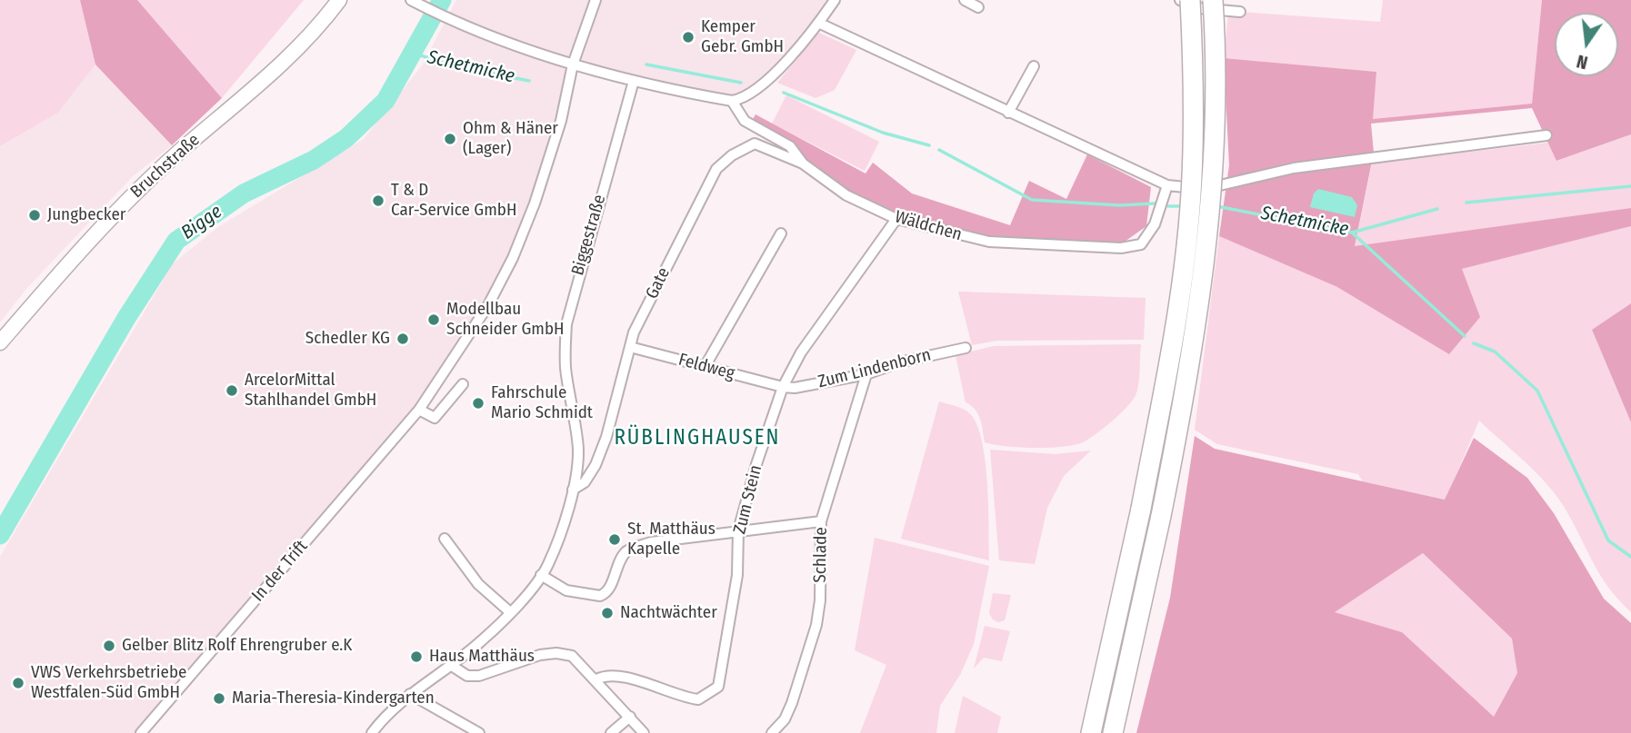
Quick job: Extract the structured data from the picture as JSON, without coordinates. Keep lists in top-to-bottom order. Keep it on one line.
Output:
{"streets":{"main road":["Bruchstraße"],"street":["Wäldchen","Biggestraße","Gate","Feldweg","Zum Lindenborn","Zum Stein","Schlade","In der Trift"]},"crossings":[["Wäldchen","Gate"],["Wäldchen","Zum Stein"],["Biggestraße","Gate"],["Gate","Feldweg"],["Feldweg","Zum Lindenborn"],["Feldweg","Zum Stein"],["Zum Lindenborn","Zum Stein"],["Zum Lindenborn","Schlade"]],"districts":["RÜBLINGHAUSEN"],"water":["Schetmicke","Bigge"],"places":["Kemper Gebr. GmbH","Ohm & Häner (Lager)","T & D Car-Service GmbH","Jungbecker","Modellbau Schneider GmbH","Schedler KG","ArcelorMittal Stahlhandel GmbH","Fahrschule Mario Schmidt","St. Matthäus Kapelle","Nachtwächter","Gelber Blitz Rolf Ehrengruber e.K","Haus Matthäus","VWS Verkehrsbetriebe Westfalen-Süd GmbH","Maria-Theresia-Kindergarten"],"north":"bottom"}
